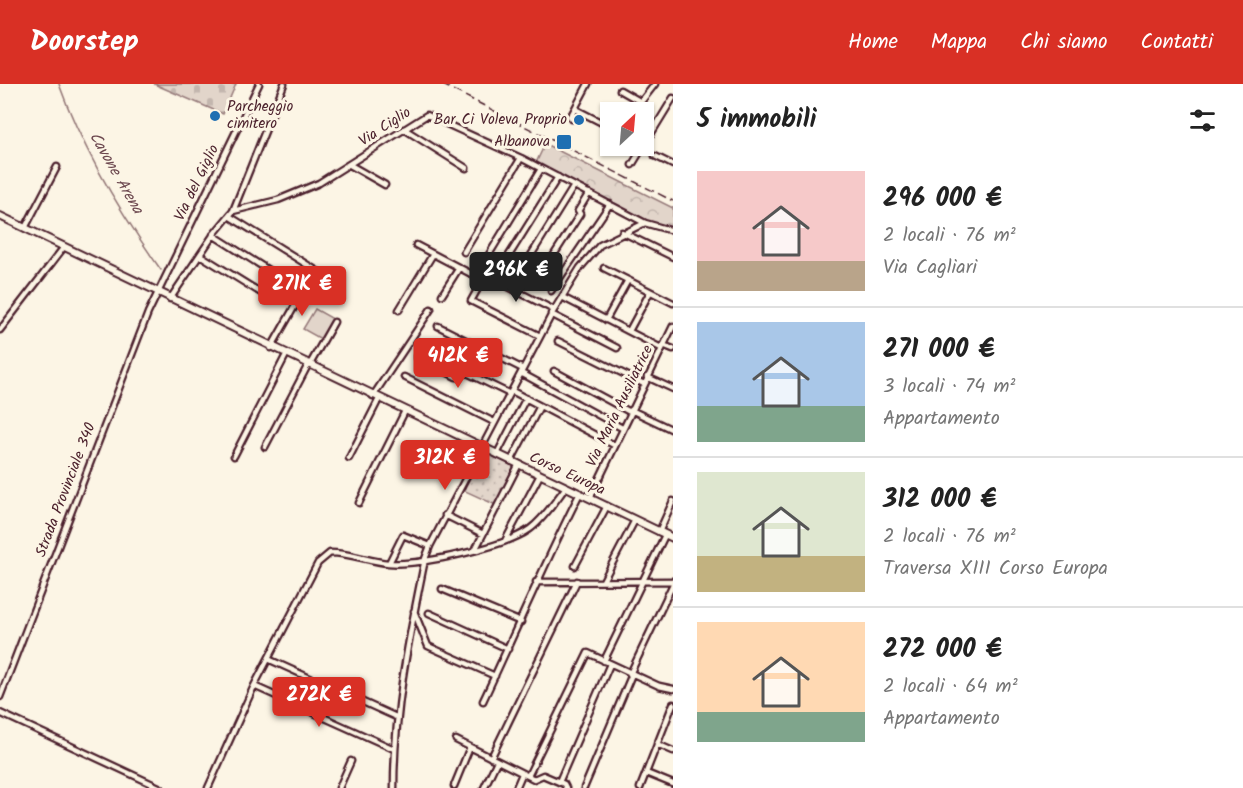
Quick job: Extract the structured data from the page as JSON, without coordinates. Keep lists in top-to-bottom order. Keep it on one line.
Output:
{"streets":{"street":["Via Ciglio","Via del Giglio","Via Maria Ausiliatrice","Corso Europa","Strada Provinciale 340"]},"crossings":[["Via del Giglio","Corso Europa"],["Via del Giglio","Strada Provinciale 340"],["Via Maria Ausiliatrice","Corso Europa"],["Corso Europa","Strada Provinciale 340"]],"water":["Cavone Arena"],"places":{"other":["Parcheggio cimitero","Bar Ci Voleva Proprio"],"transit":["Albanova"]},"north":"top right","page":{"header":"Doorstep","nav":["Home","Mappa","Chi siamo","Contatti"],"heading":"5 immobili","list":[{"name":"296 000 €","note":"2 locali · 76 m² · Via Cagliari"},{"name":"271 000 €","note":"3 locali · 74 m² · Appartamento"},{"name":"312 000 €","note":"2 locali · 76 m² · Traversa XIII Corso Europa"},{"name":"272 000 €","note":"2 locali · 64 m² · Appartamento"}],"price":["296K €","271K €","412K €","312K €","272K €"]}}
